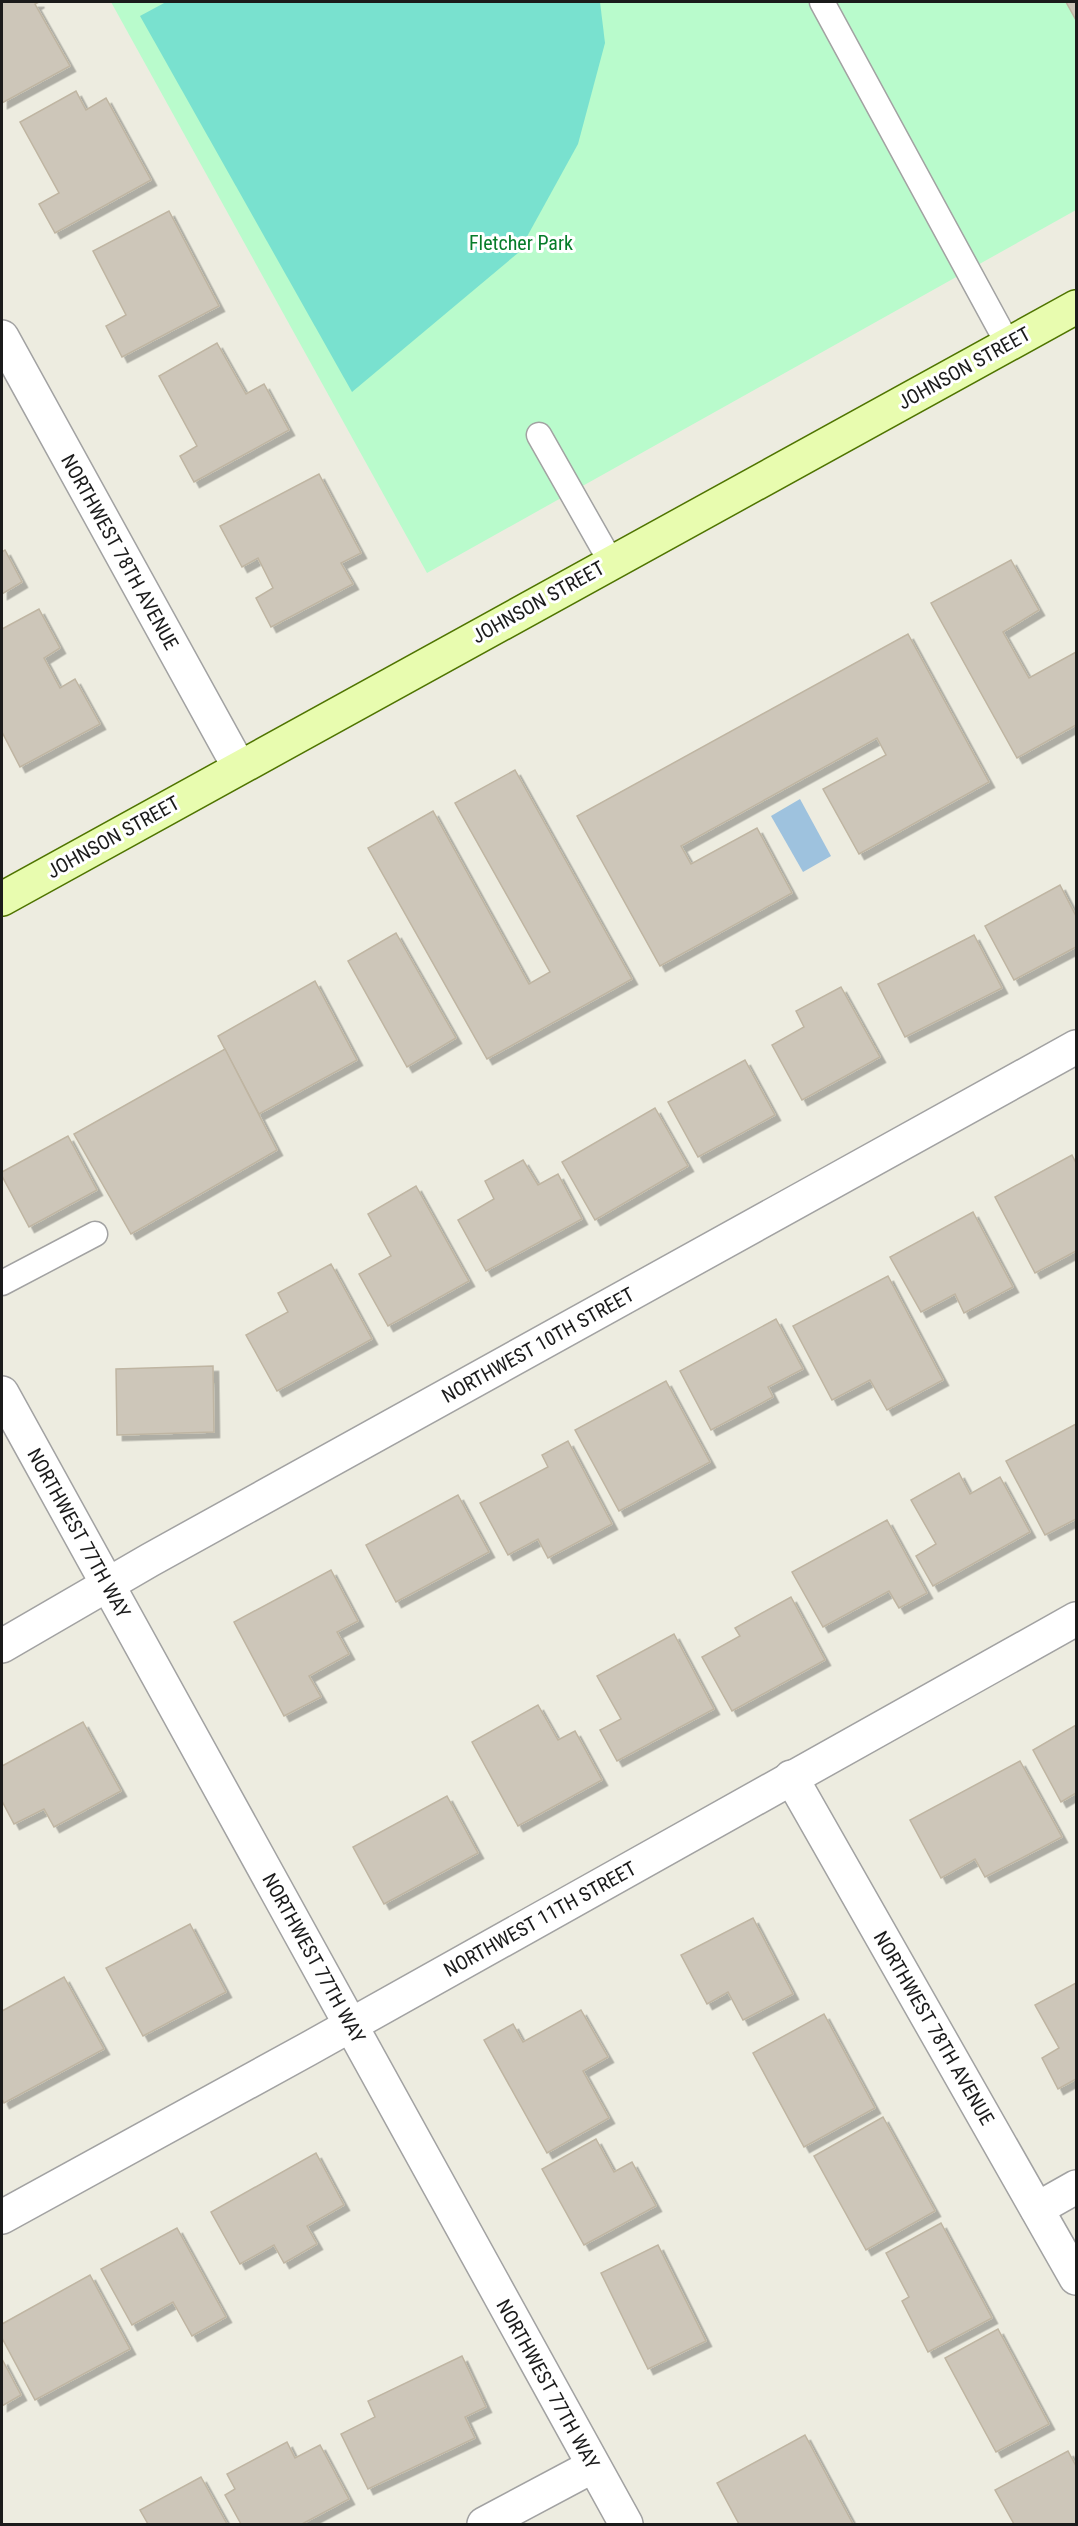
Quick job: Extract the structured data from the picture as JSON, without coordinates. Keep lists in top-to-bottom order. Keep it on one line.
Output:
{"streets":{"street":["JOHNSON STREET","NORTHWEST 78TH AVENUE","NORTHWEST 10TH STREET","NORTHWEST 77TH WAY","NORTHWEST 11TH STREET"]},"crossings":[["JOHNSON STREET","NORTHWEST 78TH AVENUE"],["NORTHWEST 78TH AVENUE","NORTHWEST 11TH STREET"],["NORTHWEST 10TH STREET","NORTHWEST 77TH WAY"],["NORTHWEST 77TH WAY","NORTHWEST 11TH STREET"]],"parks":["Fletcher Park"]}
